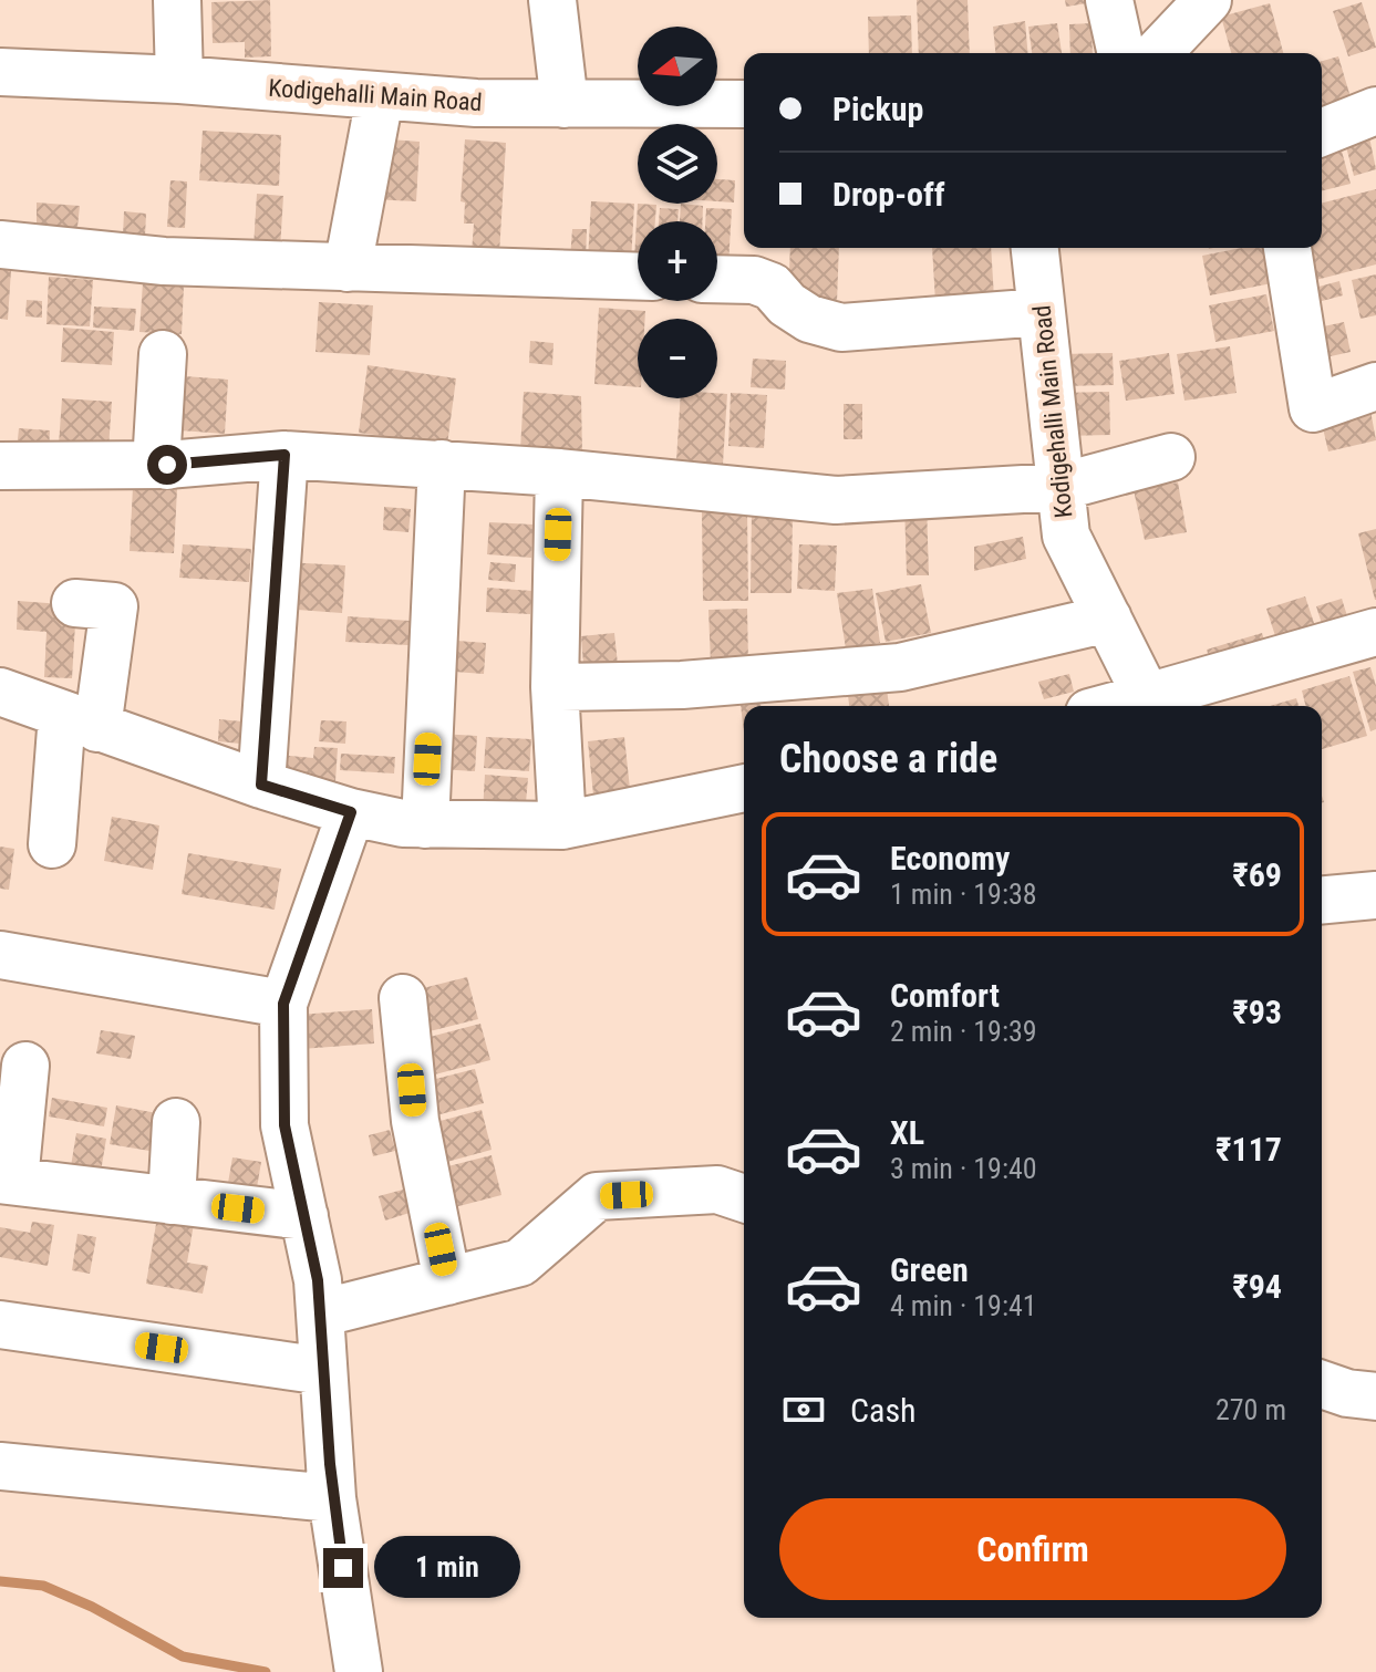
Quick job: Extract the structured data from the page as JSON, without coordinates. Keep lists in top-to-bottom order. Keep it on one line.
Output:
{"streets":{"street":["Kodigehalli Main Road"]},"north":"left","page":{"map_buttons":["+","−"],"banner":["Pickup","Drop-off"],"heading":"Choose a ride","list":[{"name":"Economy","note":"1 min · 19:38","value":"₹69"},{"name":"Comfort","note":"2 min · 19:39","value":"₹93"},{"name":"XL","note":"3 min · 19:40","value":"₹117"},{"name":"Green","note":"4 min · 19:41","value":"₹94"}],"pay":["Cash","270 m"],"buttons":"Confirm","bubble":"1 min"}}
